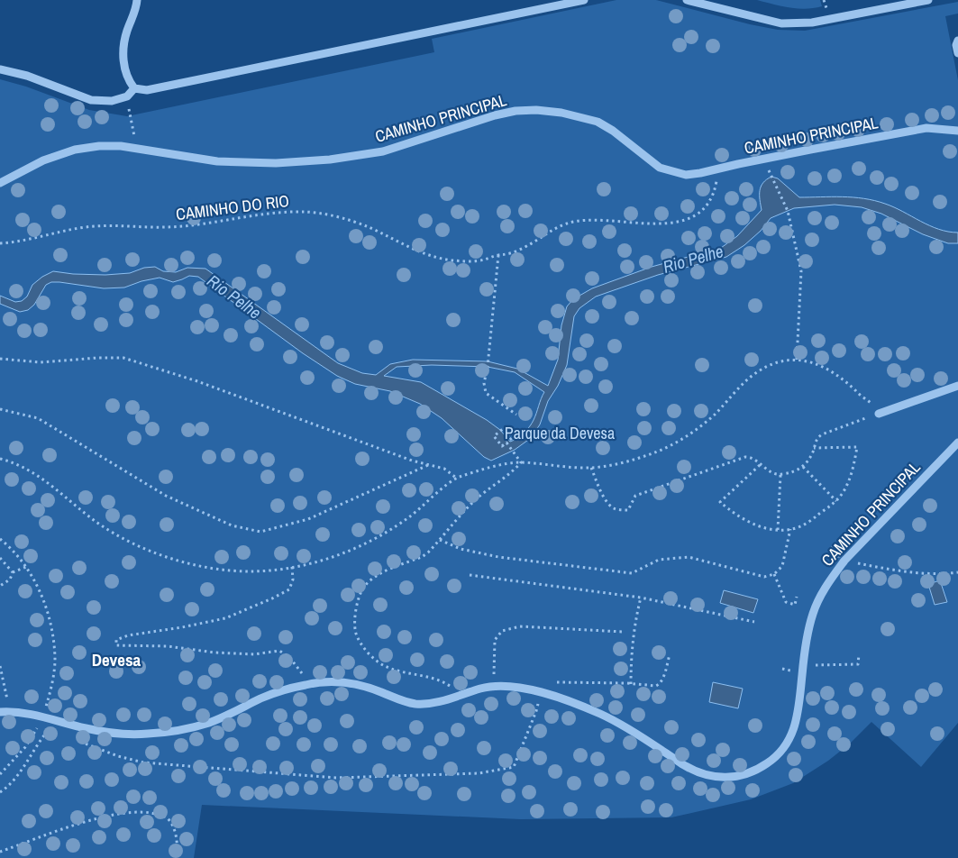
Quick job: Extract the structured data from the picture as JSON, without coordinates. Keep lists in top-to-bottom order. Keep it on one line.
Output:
{"streets":{"lane":["CAMINHO PRINCIPAL"],"path":["CAMINHO DO RIO"]},"crossings":[["CAMINHO PRINCIPAL","CAMINHO DO RIO"]],"districts":["Devesa"],"water":["Rio Pelhe"],"parks":["Parque da Devesa"]}
